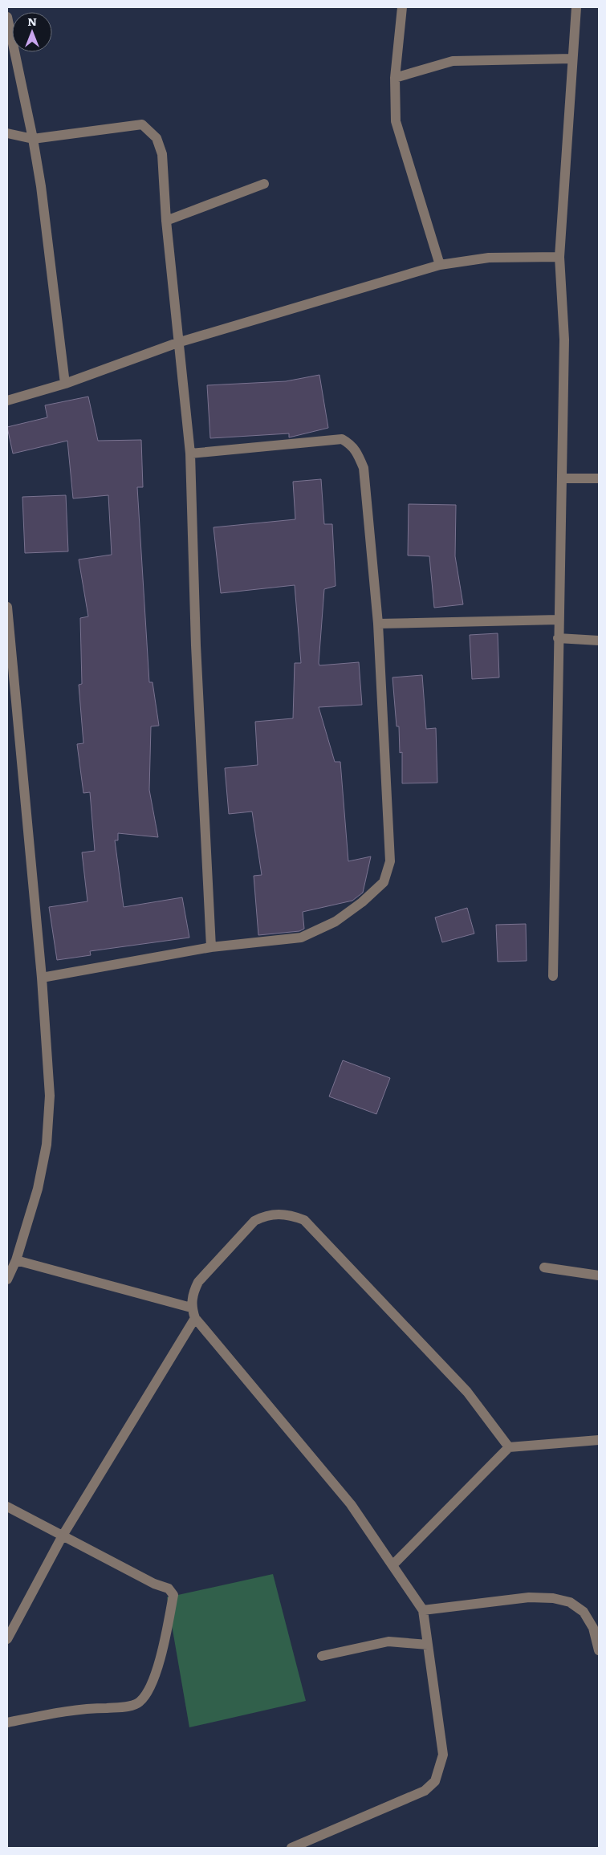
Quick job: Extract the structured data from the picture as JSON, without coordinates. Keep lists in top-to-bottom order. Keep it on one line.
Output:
{"north":"top"}
